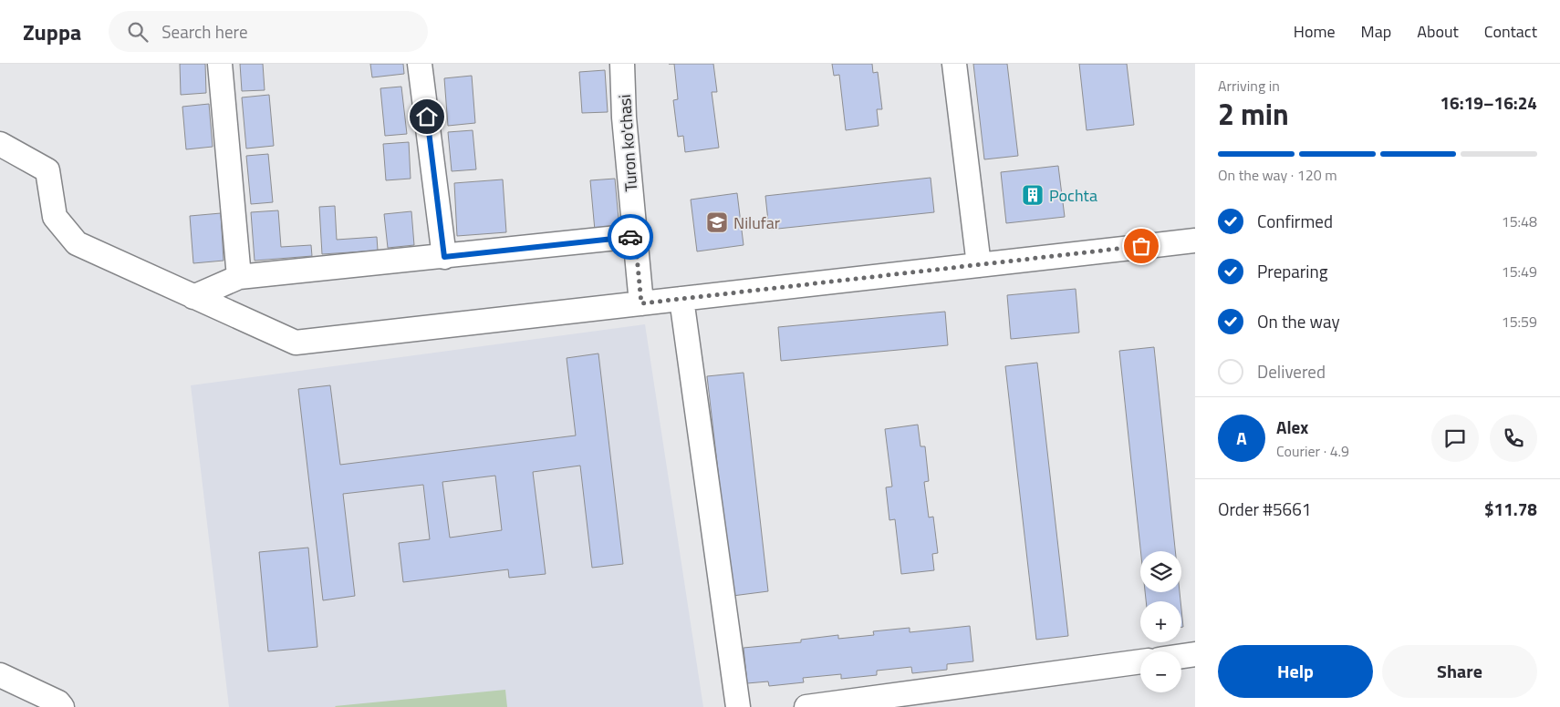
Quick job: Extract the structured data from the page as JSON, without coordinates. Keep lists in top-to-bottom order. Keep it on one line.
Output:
{"streets":{"street":["Turon ko'chasi"]},"places":{"building":["Pochta"],"school or university":["Nilufar"]},"page":{"header":"Zuppa","search":"Search here","nav":["Home","Map","About","Contact"],"heading":["2 min","Arriving in","16:19–16:24"],"panel":["Alex","Courier · 4.9","Order #5661","$11.78"],"bar":"On the way · 120 m","list":[["Confirmed","15:48"],["Preparing","15:49"],["On the way","15:59"],"Delivered"],"round":"A","map_buttons":["+","−"],"buttons":["Help","Share"]}}
